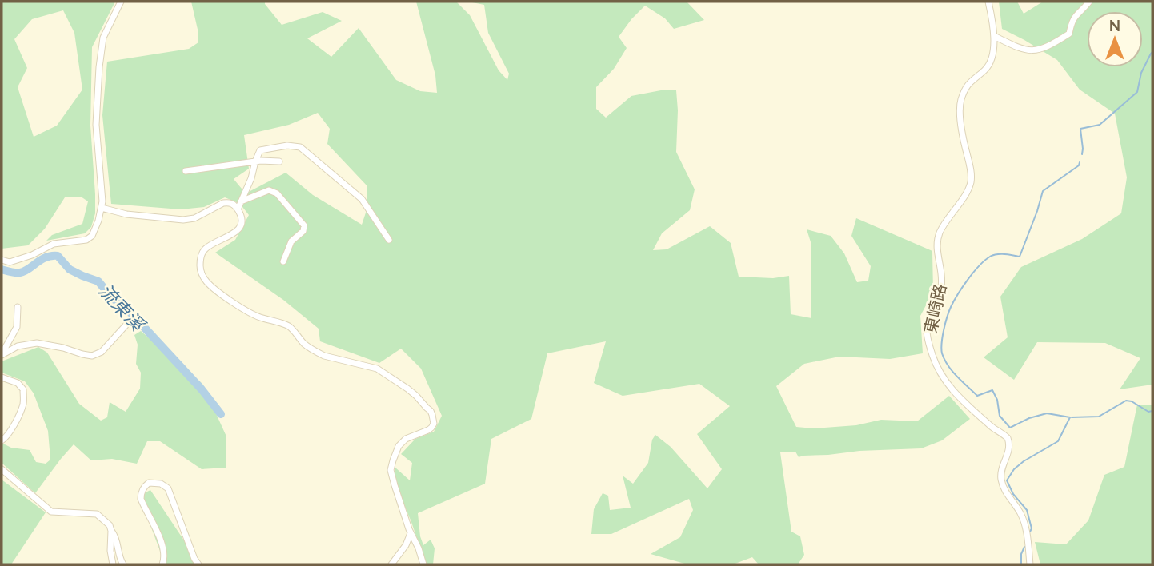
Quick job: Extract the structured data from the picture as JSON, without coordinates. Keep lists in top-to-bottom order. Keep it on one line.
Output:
{"streets":{"street":["東崎路"]},"water":["流東溪"],"north":"top"}
